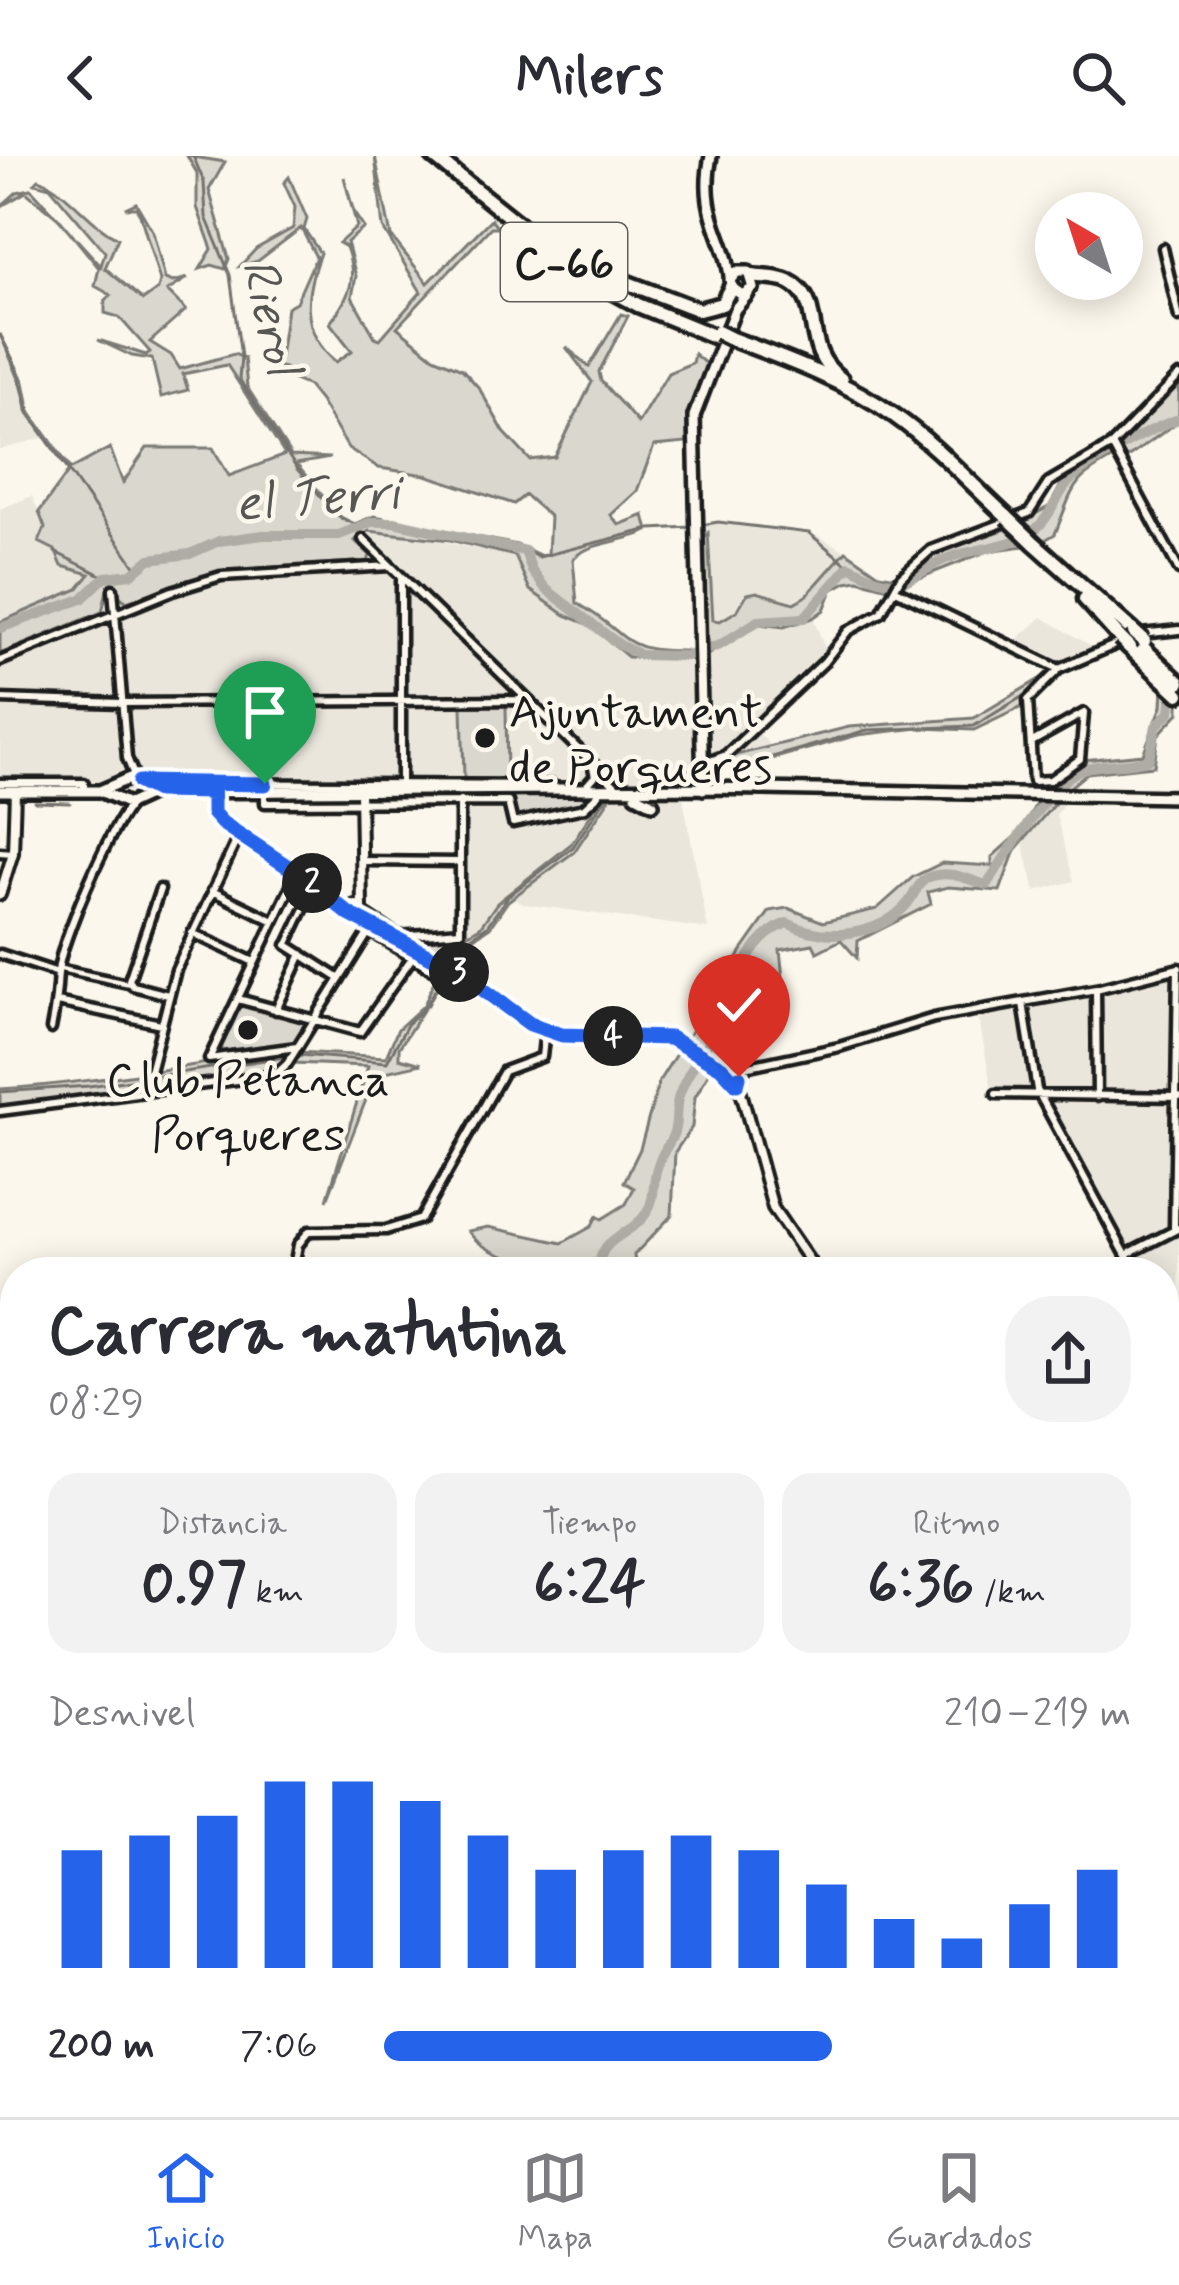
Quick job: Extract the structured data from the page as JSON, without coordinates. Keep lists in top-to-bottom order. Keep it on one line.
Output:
{"streets":{"highway":["C-66"]},"water":["Rierol","el Terri"],"places":["Ajuntament de Porqueres","Club Petanca Porqueres"],"north":"top left","page":{"header":"Milers","pins":["2","3","4"],"heading":["Carrera matutina","08:29"],"stats":[["Distancia","0.97 km"],["Tiempo","6:24"],["Ritmo","6:36 /km"]],"chart":["Desnivel","210–219 m"],"list":[{"name":"200 m","note":"7:06"}],"tabs":["Inicio","Mapa","Guardados"]}}
